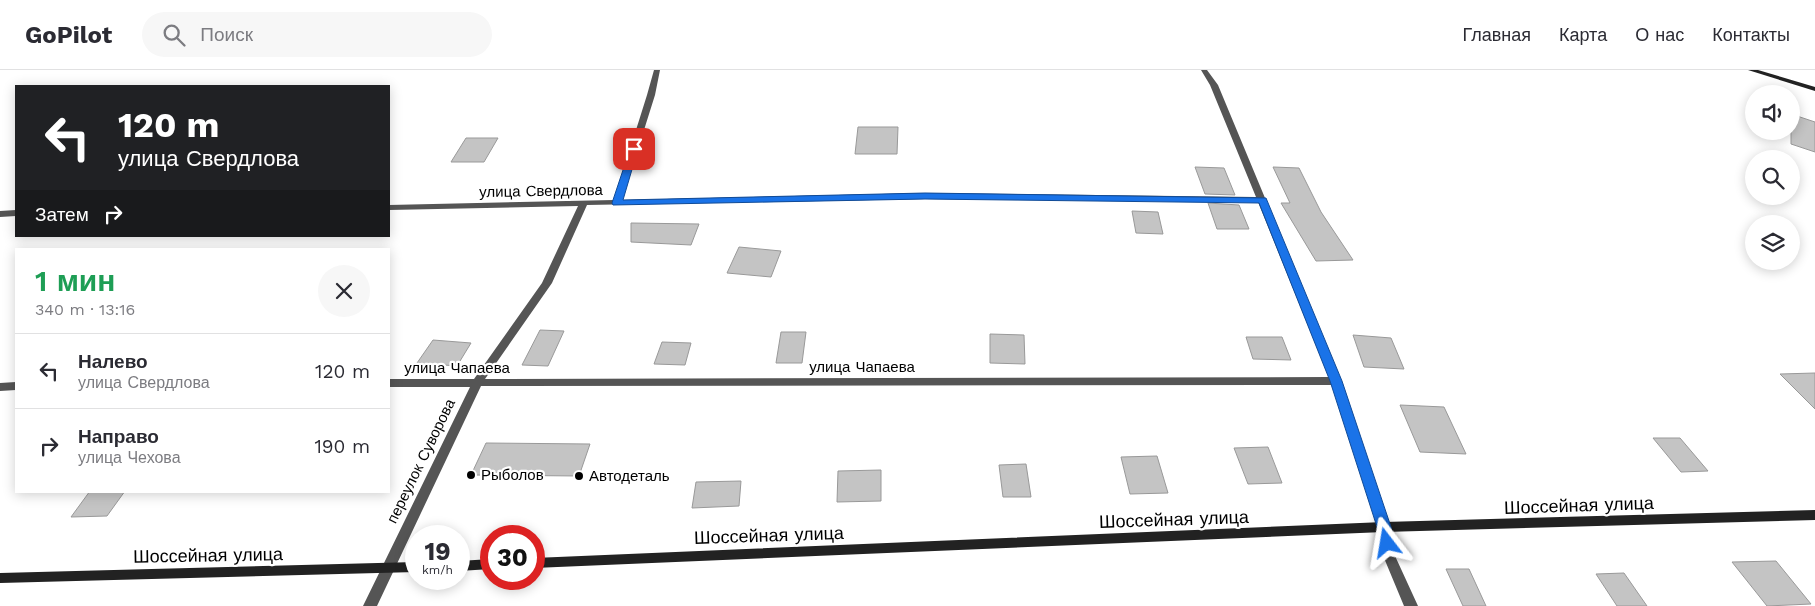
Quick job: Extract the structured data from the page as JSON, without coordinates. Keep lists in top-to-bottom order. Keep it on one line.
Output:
{"streets":{"main road":["Шоссейная улица"],"street":["улица Свердлова","улица Чапаева","переулок Суворова"]},"crossings":[["улица Свердлова","переулок Суворова"],["улица Чапаева","переулок Суворова"],["переулок Суворова","Шоссейная улица"]],"places":["Рыболов","Автодеталь"],"page":{"header":"GoPilot","search":"Поиск","nav":["Главная","Карта","О нас","Контакты"],"turn":["120 m","улица Свердлова"],"then":"Затем","heading":["1 мин","340 m · 13:16"],"list":[{"name":"Налево","note":"улица Свердлова","value":"120 m"},{"name":"Направо","note":"улица Чехова","value":"190 m"}],"speed":"19 km/h","limit":"30"}}
